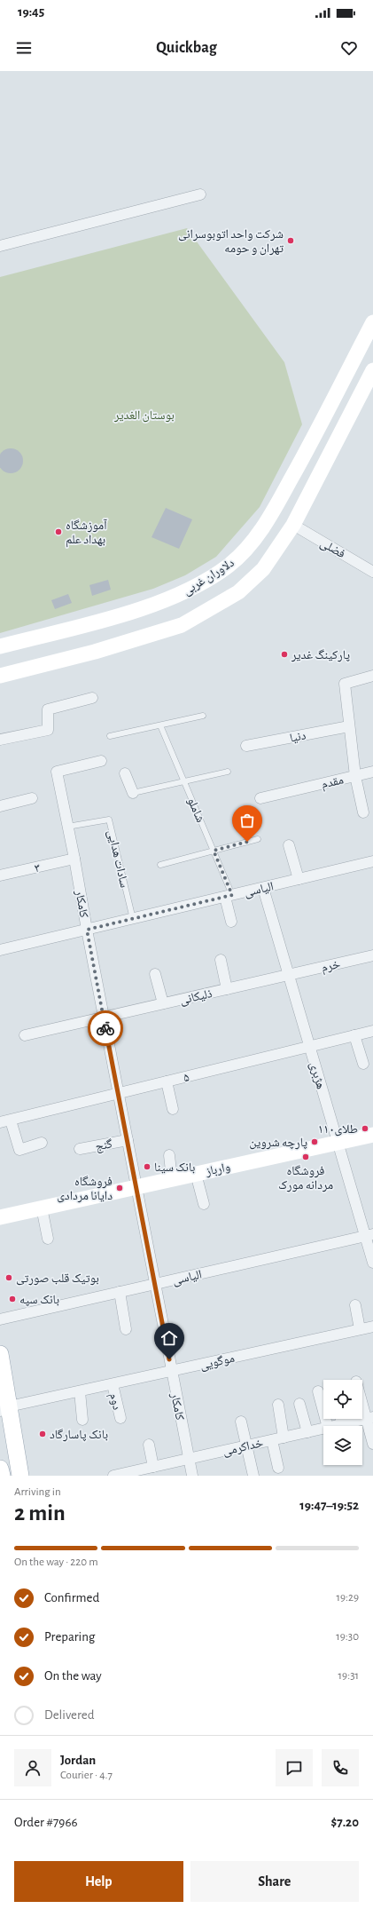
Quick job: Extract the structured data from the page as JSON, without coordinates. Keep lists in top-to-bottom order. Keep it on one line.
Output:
{"streets":{"main road":["دلاوران غربی","وارباز"],"street":["فضلی","دنیا","مقدم","۳","الیاسی","کامکار","خرم","ذلیکانی","هژبری","۵","گنج","موگویی","دوم","خداکرمی"],"lane":["شاملو","سادات هدایی"]},"crossings":[["دنیا","مقدم"],["شاملو","الیاسی"],["سادات هدایی","الیاسی"],["سادات هدایی","کامکار"],["۳","کامکار"],["الیاسی","کامکار"],["الیاسی","هژبری"],["کامکار","ذلیکانی"],["کامکار","۵"],["کامکار","گنج"],["کامکار","وارباز"],["کامکار","موگویی"],["کامکار","خداکرمی"],["خرم","ذلیکانی"],["خرم","هژبری"],["ذلیکانی","هژبری"],["هژبری","۵"],["هژبری","وارباز"],["موگویی","دوم"]],"parks":["بوستان الغدیر"],"places":["شرکت واحد اتوبوسرانی تهران و حومه","آموزشگاه بهداد علم","پارکینگ غدیر","طلای۱۱۰","پارچه شروین","فروشگاه مردانه مورک","بانک سینا","فروشگاه دایانا مردادی","بوتیک قلب صورتی","بانک سپه","بانک پاسارگاد"],"page":{"status":"19:45","header":"Quickbag","heading":["2 min","Arriving in","19:47–19:52"],"panel":["Jordan","Courier · 4.7","Order #7966","$7.20"],"bar":"On the way · 220 m","list":[["Confirmed","19:29"],["Preparing","19:30"],["On the way","19:31"],"Delivered"],"buttons":["Help","Share"]}}
